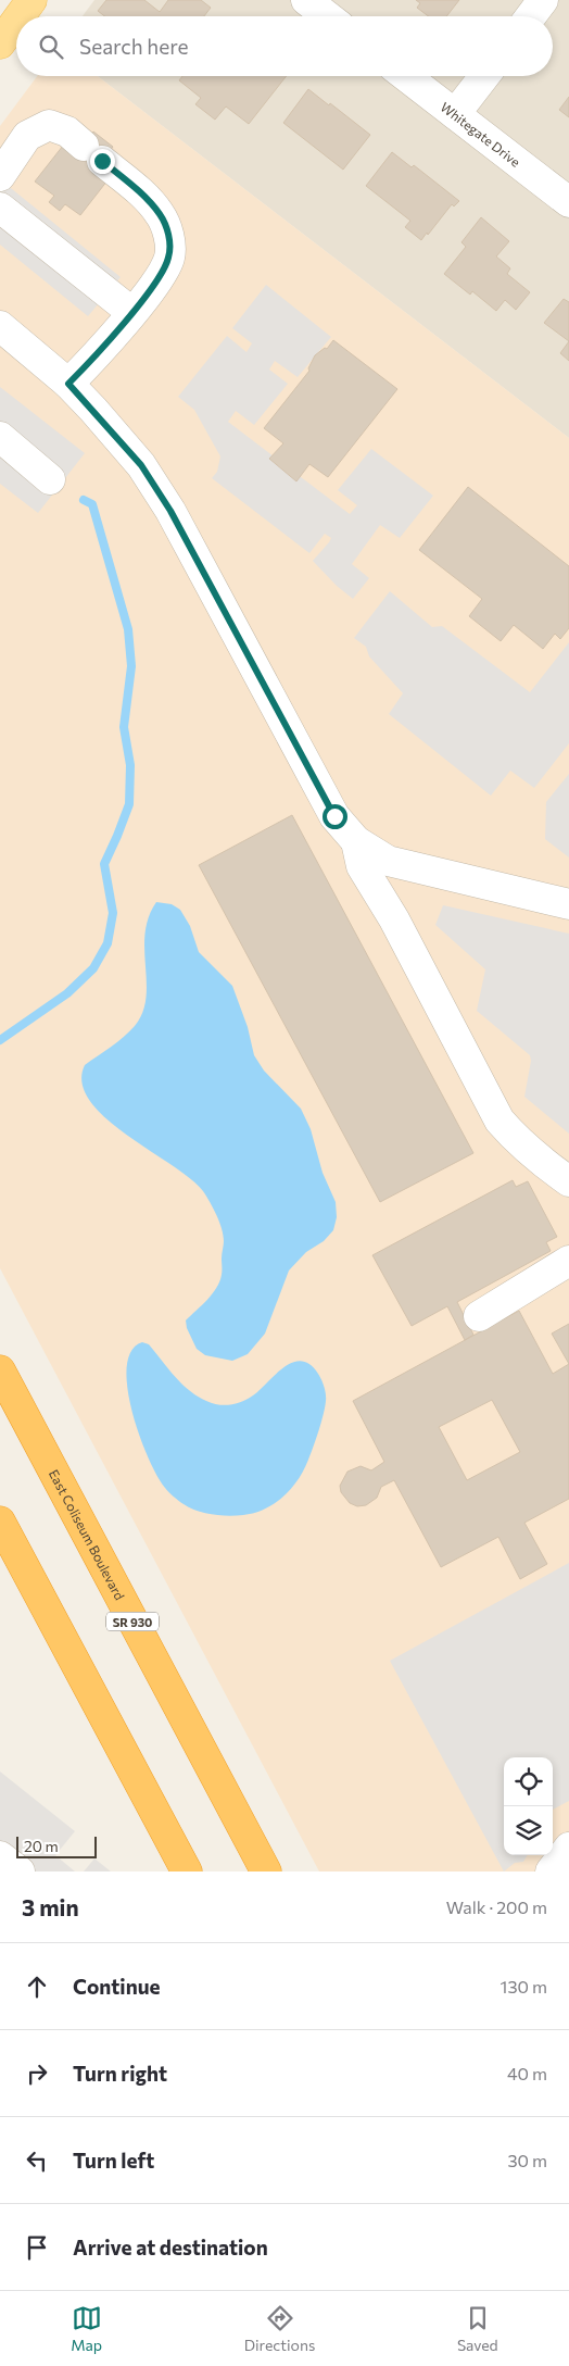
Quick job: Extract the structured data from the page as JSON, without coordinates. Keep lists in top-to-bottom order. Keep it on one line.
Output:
{"streets":{"highway":["East Coliseum Boulevard","SR 930"],"street":["Whitegate Drive"]},"scale_bar":"20 m","page":{"search":"Search here","scale":"20 m","heading":["3 min","Walk · 200 m"],"list":[["Continue","130 m"],["Turn right","40 m"],["Turn left","30 m"],"Arrive at destination"],"nav":["Map","Directions","Saved"]}}
